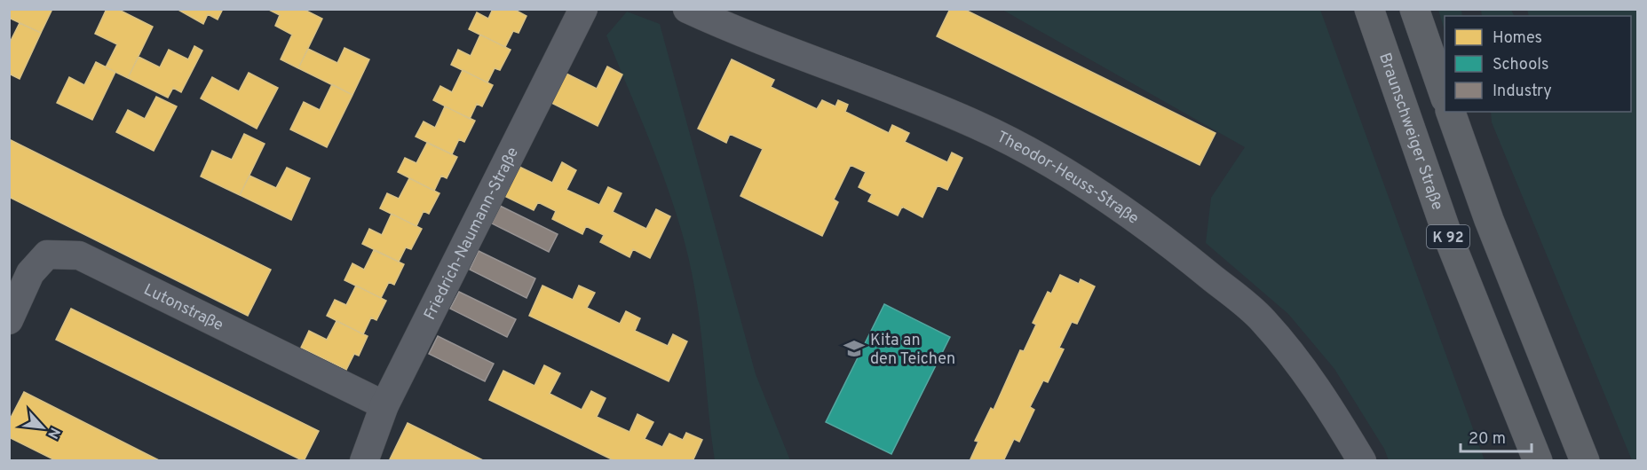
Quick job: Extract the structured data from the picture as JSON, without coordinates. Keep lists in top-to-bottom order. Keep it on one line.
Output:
{"streets":{"highway":["Braunschweiger Straße","K 92"],"street":["Theodor-Heuss-Straße","Friedrich-Naumann-Straße","Lutonstraße"]},"crossings":[["Friedrich-Naumann-Straße","Lutonstraße"]],"places":{"school or university":["Kita an den Teichen"]},"legend":["Homes","Schools","Industry"],"scale_bar":"20 m","north":"bottom right"}
